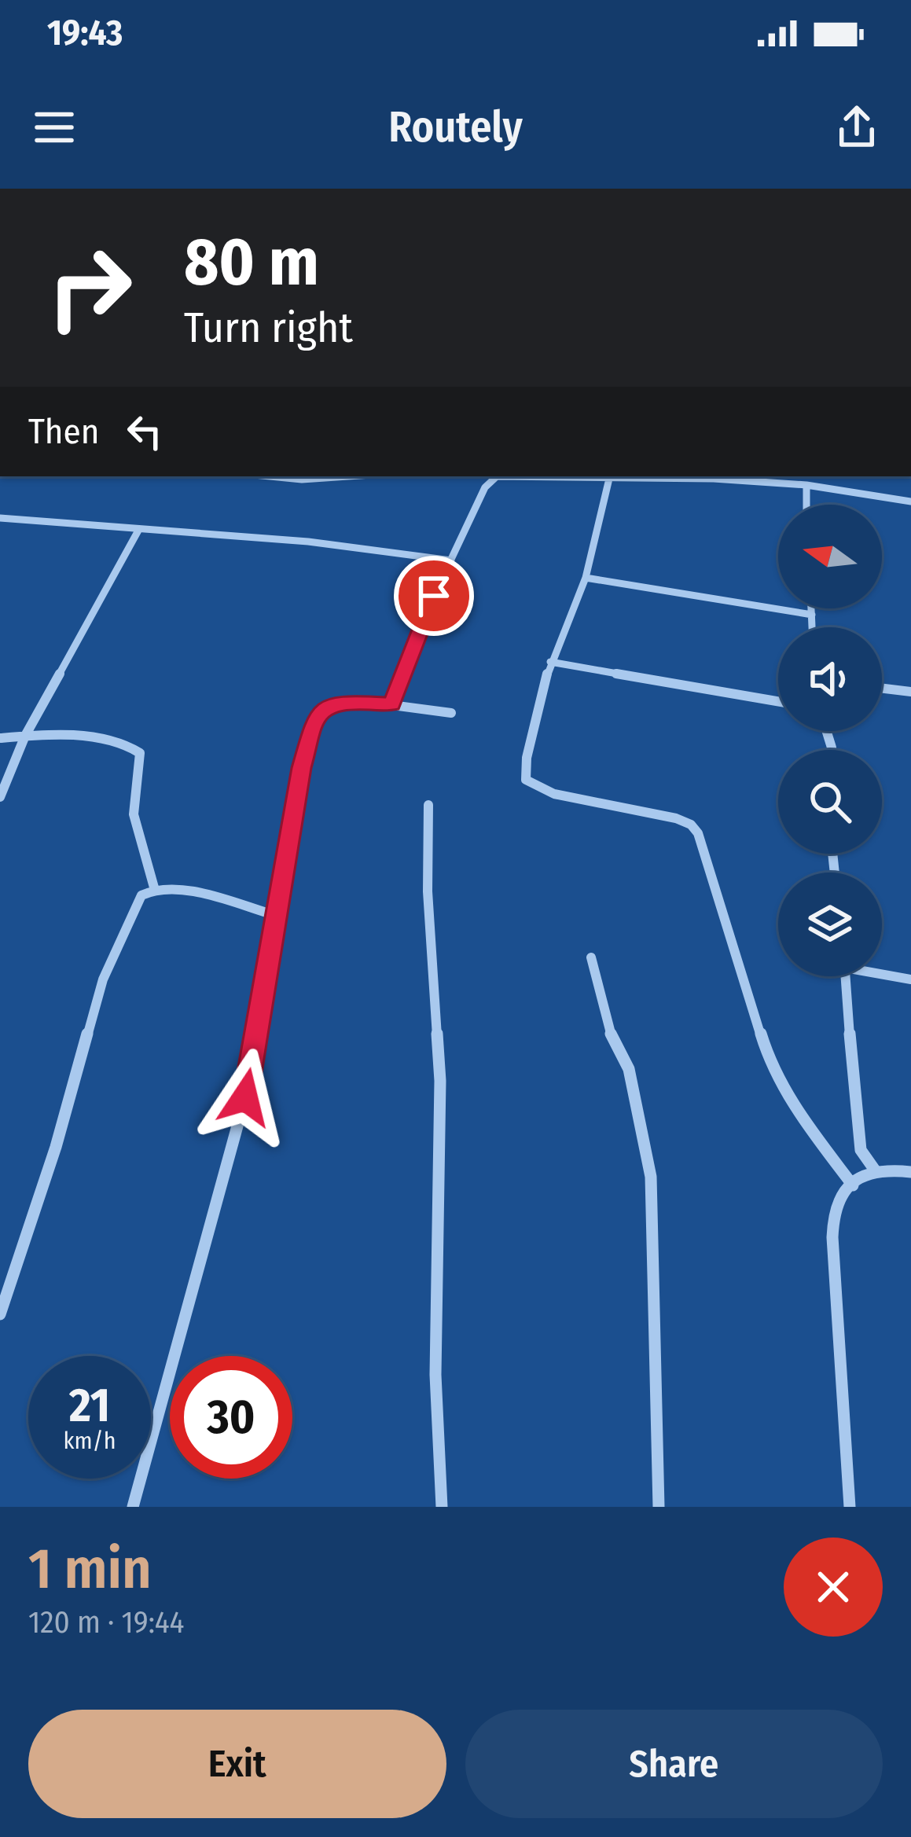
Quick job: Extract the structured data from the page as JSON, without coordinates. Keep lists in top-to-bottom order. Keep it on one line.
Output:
{"north":"left","page":{"status":"19:43","header":"Routely","turn":["80 m","Turn right"],"then":"Then","speed":"21 km/h","limit":"30","heading":["1 min","120 m · 19:44"],"buttons":["Exit","Share"]}}
